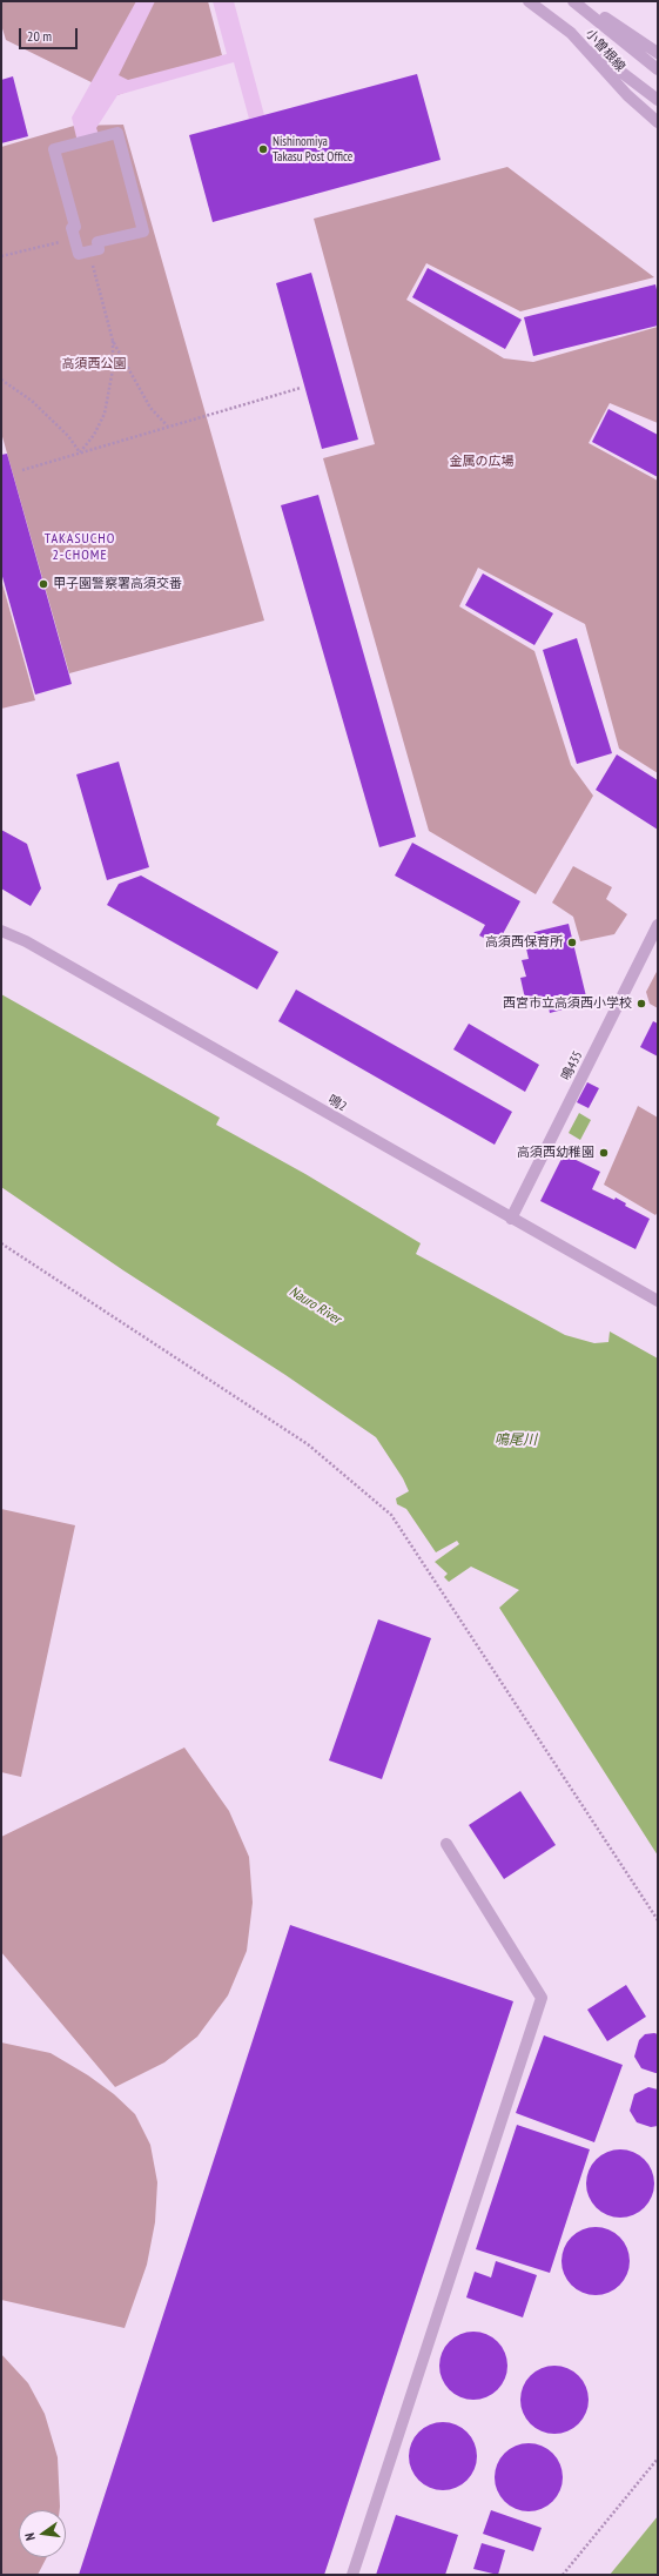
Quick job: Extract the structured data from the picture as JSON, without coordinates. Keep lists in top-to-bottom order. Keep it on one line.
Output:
{"streets":{"street":["小曽根線","鳴435","鳴2"]},"crossings":[["鳴435","鳴2"]],"districts":["TAKASUCHO 2-CHOME"],"water":["Nauro River","鳴尾川"],"parks":["高須西公園","金属の広場"],"places":["Nishinomiya Takasu Post Office","甲子園警察署高須交番","高須西保育所","西宮市立高須西小学校","高須西幼稚園"],"scale_bar":"20 m","north":"left"}
